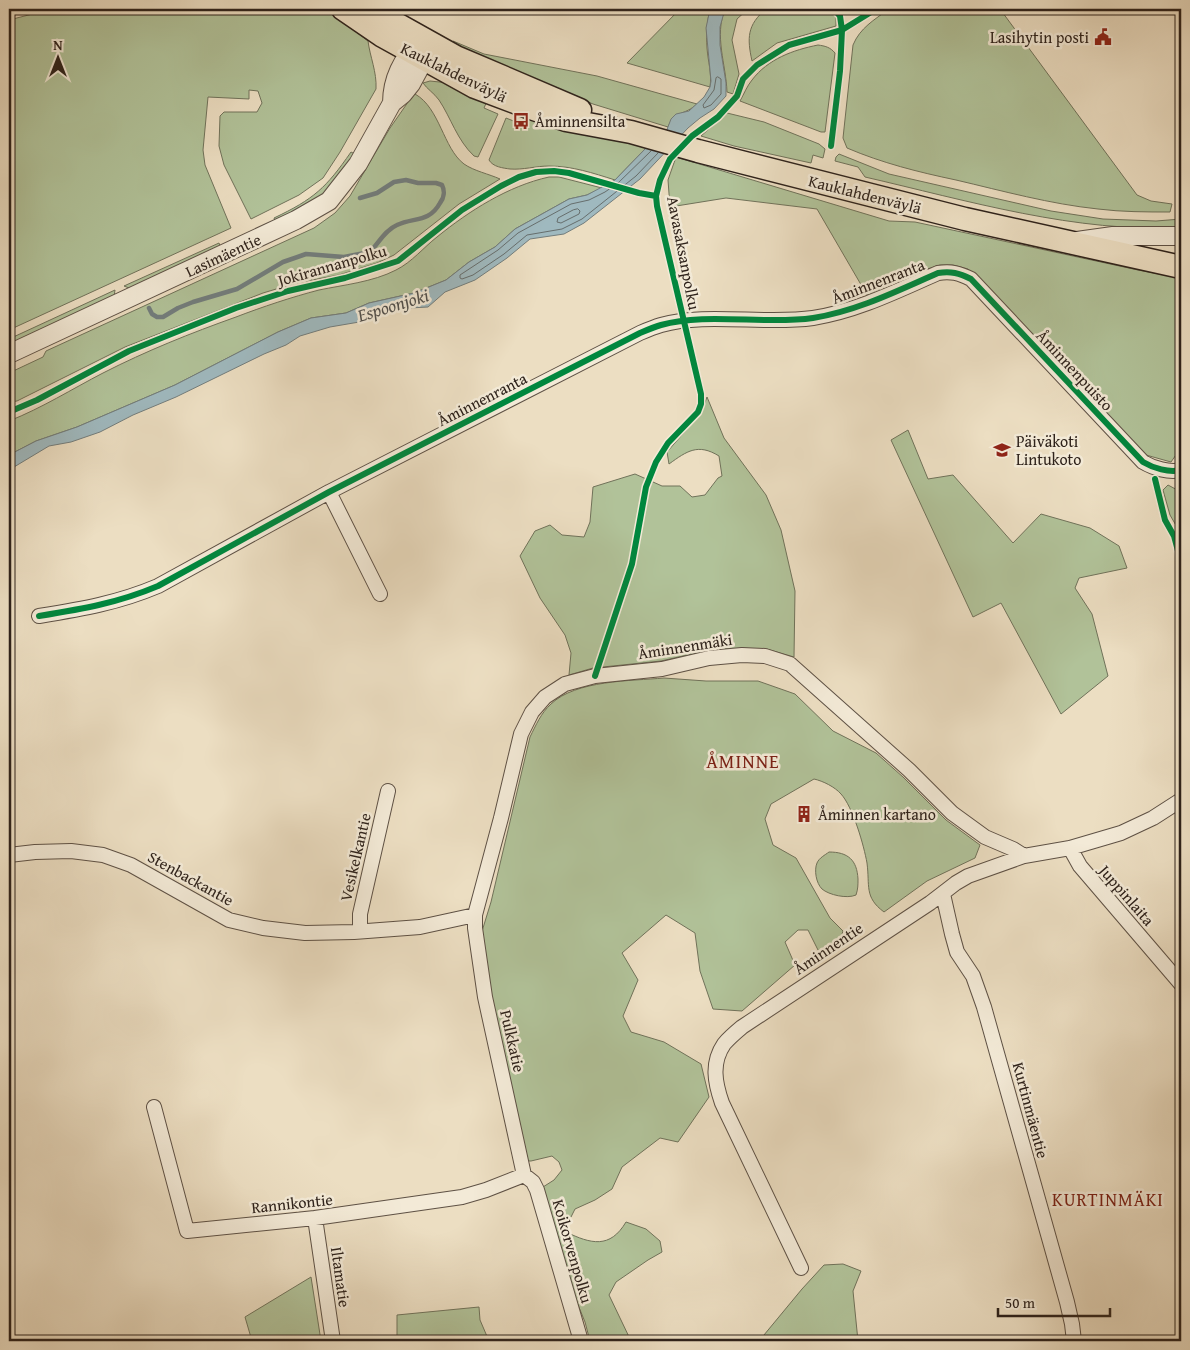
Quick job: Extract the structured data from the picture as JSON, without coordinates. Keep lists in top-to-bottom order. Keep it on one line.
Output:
{"streets":{"main road":["Kauklahdenväylä"],"street":["Lasimäentie","Åminnenranta","Åminnenpuisto","Åminnenmäki","Vesikelkantie","Stenbackantie","Juppinlaita","Åminnentie","Pulkkatie","Kurtinmäentie","Rannikontie","Koikorvenpolku","Iltamatie"],"cycle path":["Aavasaksanpolku"]},"crossings":[["Kauklahdenväylä","Lasimäentie"],["Åminnenranta","Åminnenpuisto"],["Åminnenmäki","Stenbackantie"],["Åminnenmäki","Åminnentie"],["Åminnenmäki","Pulkkatie"],["Vesikelkantie","Stenbackantie"],["Stenbackantie","Pulkkatie"],["Juppinlaita","Åminnentie"],["Åminnentie","Kurtinmäentie"],["Pulkkatie","Rannikontie"],["Pulkkatie","Koikorvenpolku"],["Rannikontie","Koikorvenpolku"],["Rannikontie","Iltamatie"]],"districts":["ÅMINNE","KURTINMÄKI"],"water":["Espoonjoki"],"places":{"public building":["Lasihytin posti"],"bus stop":["Åminnensilta"],"school or university":["Päiväkoti Lintukoto"],"building":["Åminnen kartano"]},"scale_bar":"50 m","north":"top"}
